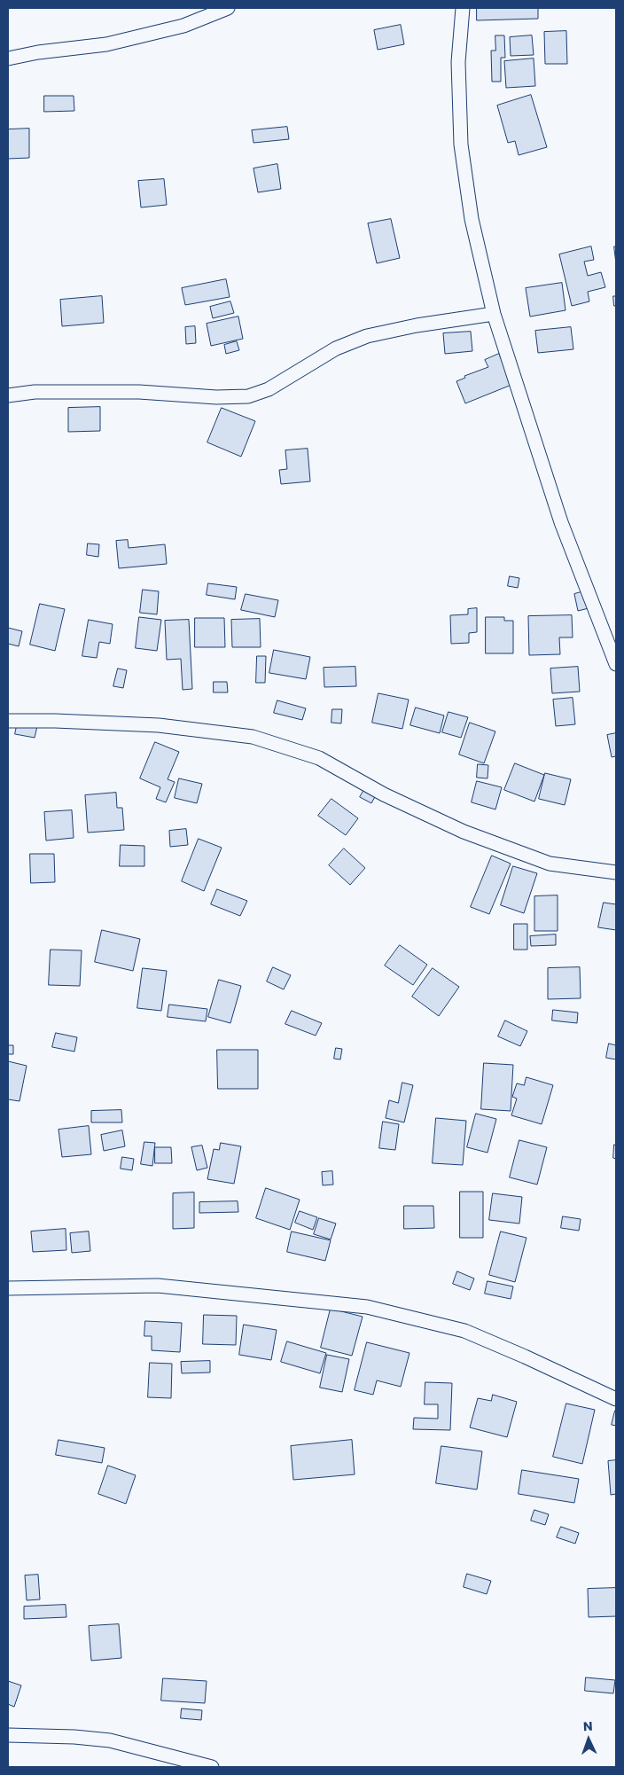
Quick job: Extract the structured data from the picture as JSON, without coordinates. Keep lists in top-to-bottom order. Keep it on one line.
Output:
{"north":"top"}
